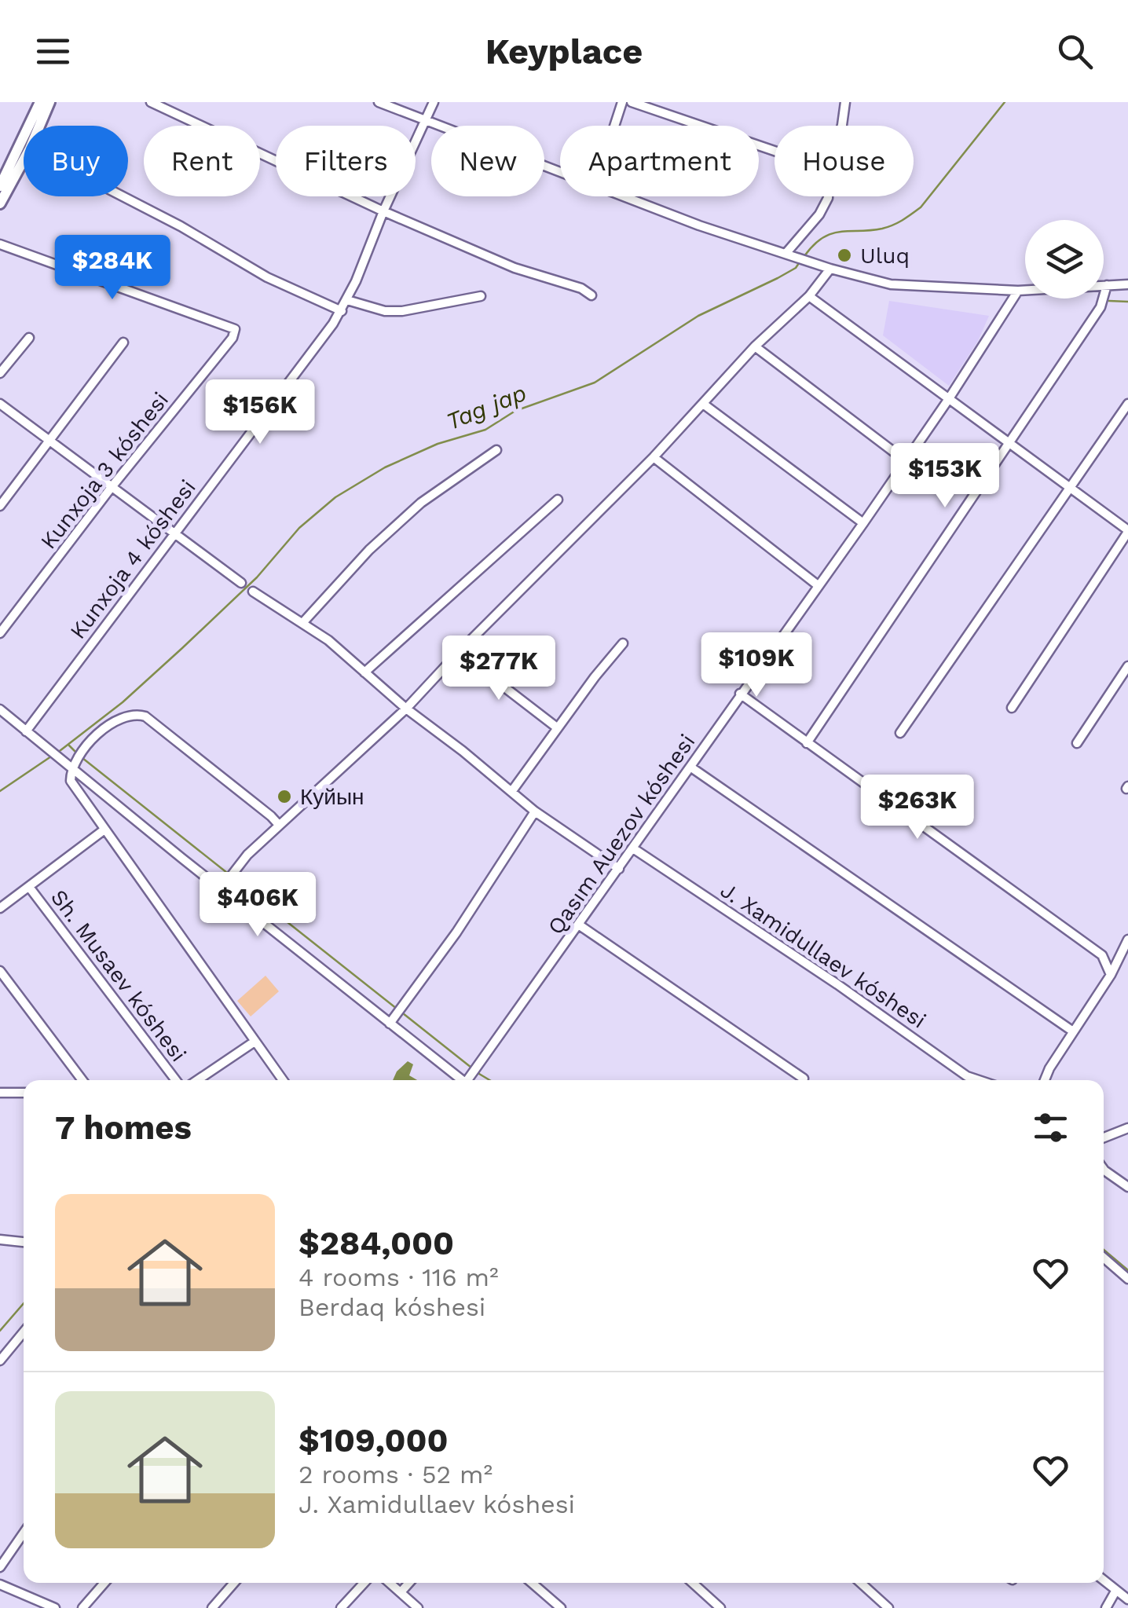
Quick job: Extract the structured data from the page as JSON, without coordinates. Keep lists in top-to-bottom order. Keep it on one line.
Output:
{"streets":{"street":["Kunxoja 3 kóshesi","Kunxoja 4 kóshesi","Qasım Auezov kóshesi","J. Xamidullaev kóshesi","Sh. Musaev kóshesi"]},"crossings":[["Qasım Auezov kóshesi","J. Xamidullaev kóshesi"]],"water":["Tag jap"],"places":["Uluq","Куйын"],"page":{"header":"Keyplace","chip":["Buy","Rent","Filters","New","Apartment","House"],"price":["$284K","$156K","$153K","$109K","$277K","$263K","$406K"],"heading":"7 homes","list":[{"name":"$284,000","note":"4 rooms · 116 m² · Berdaq kóshesi"},{"name":"$109,000","note":"2 rooms · 52 m² · J. Xamidullaev kóshesi"}]}}
